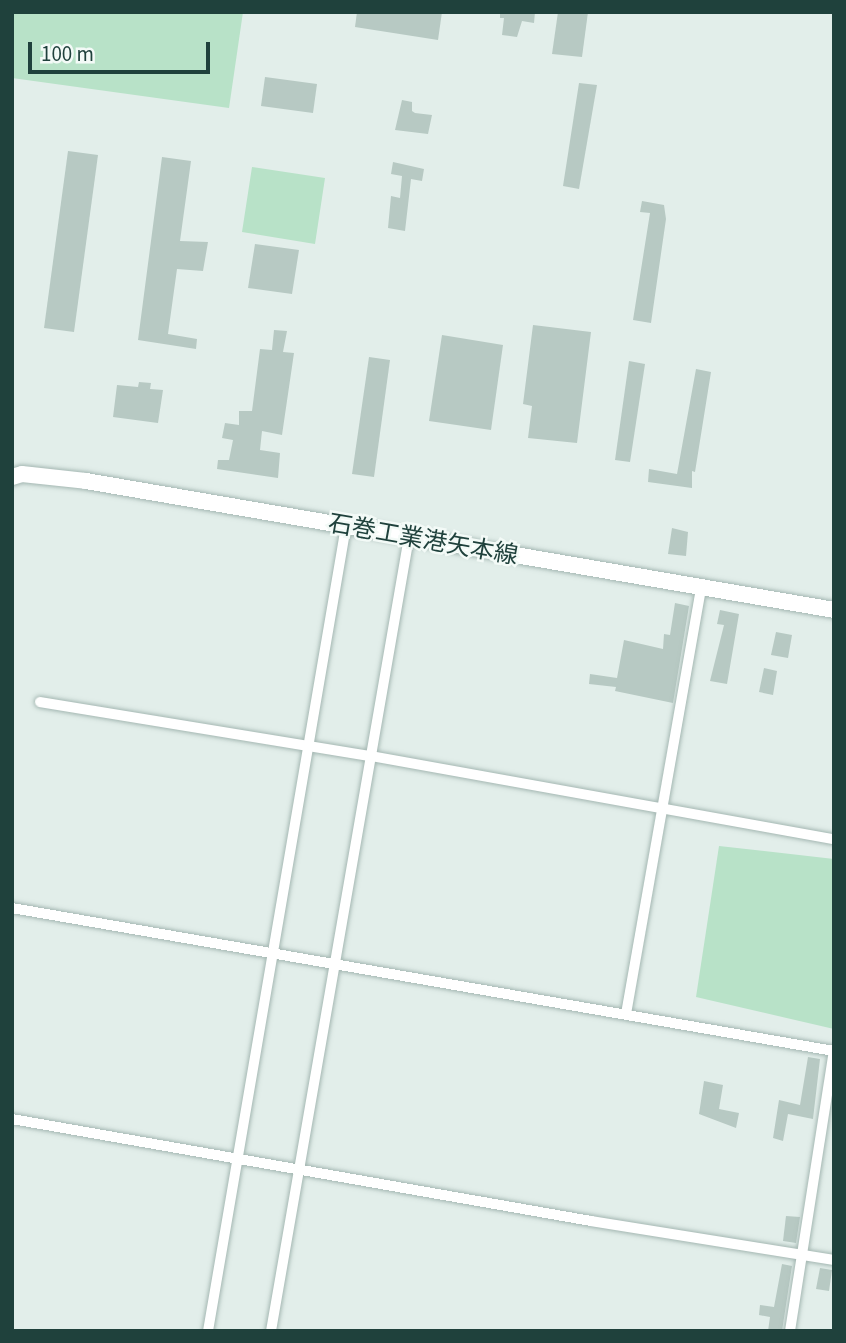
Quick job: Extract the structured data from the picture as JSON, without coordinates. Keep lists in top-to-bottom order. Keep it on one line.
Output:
{"streets":{"main road":["石巻工業港矢本線"]},"scale_bar":"100 m"}
